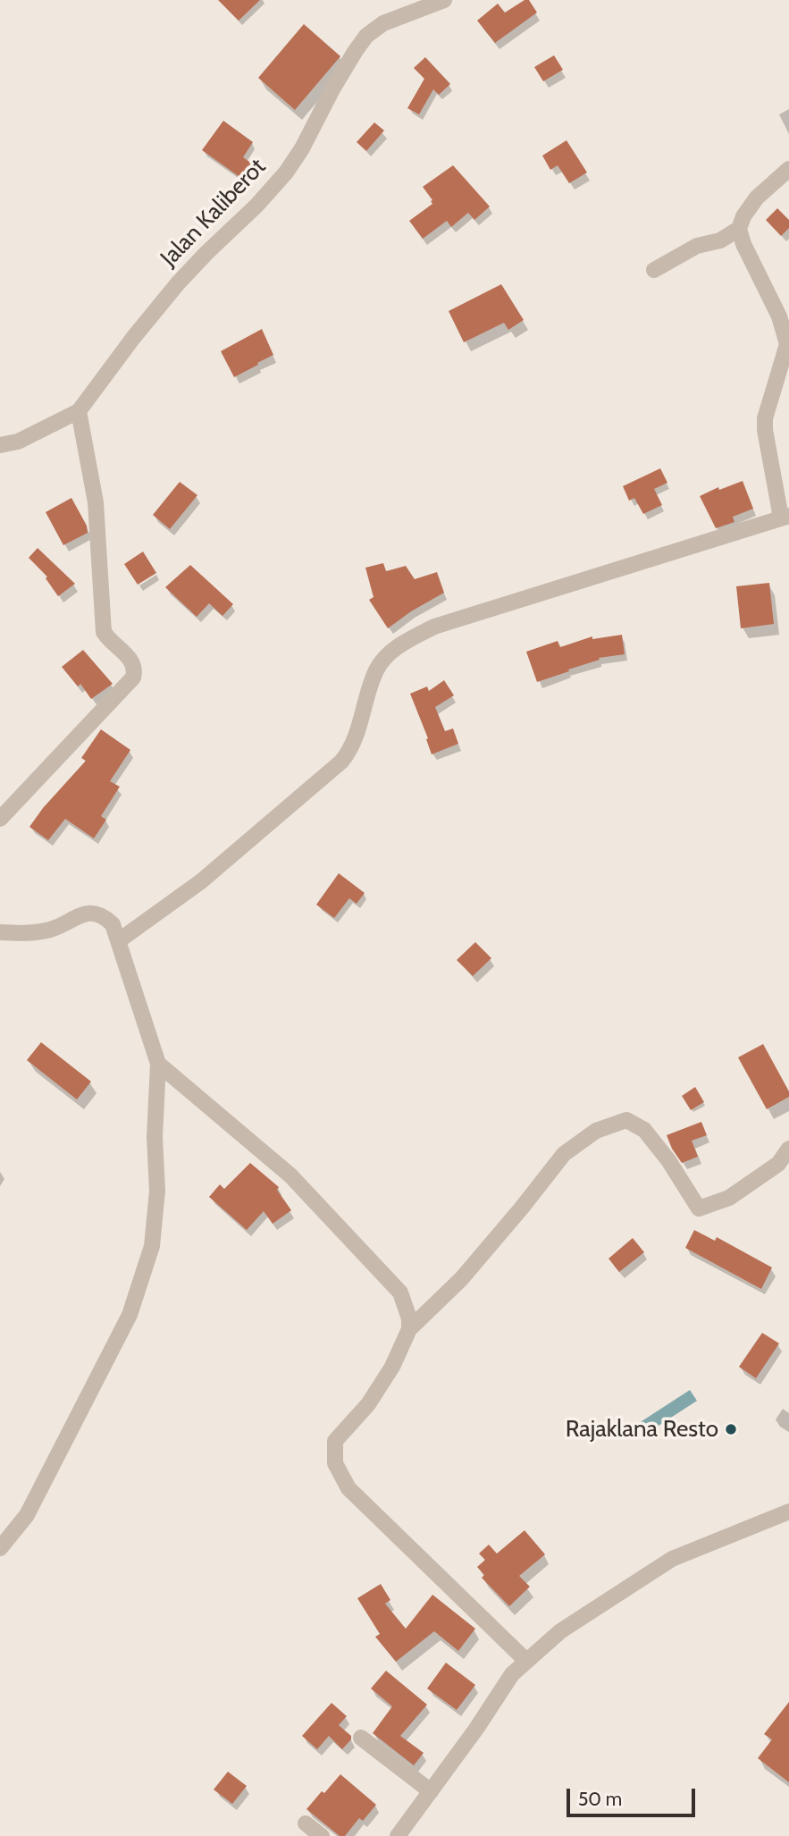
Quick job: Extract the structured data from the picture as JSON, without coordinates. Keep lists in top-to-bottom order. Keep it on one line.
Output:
{"streets":{"street":["Jalan Kaliberot"]},"places":["Rajaklana Resto"],"scale_bar":"50 m"}
